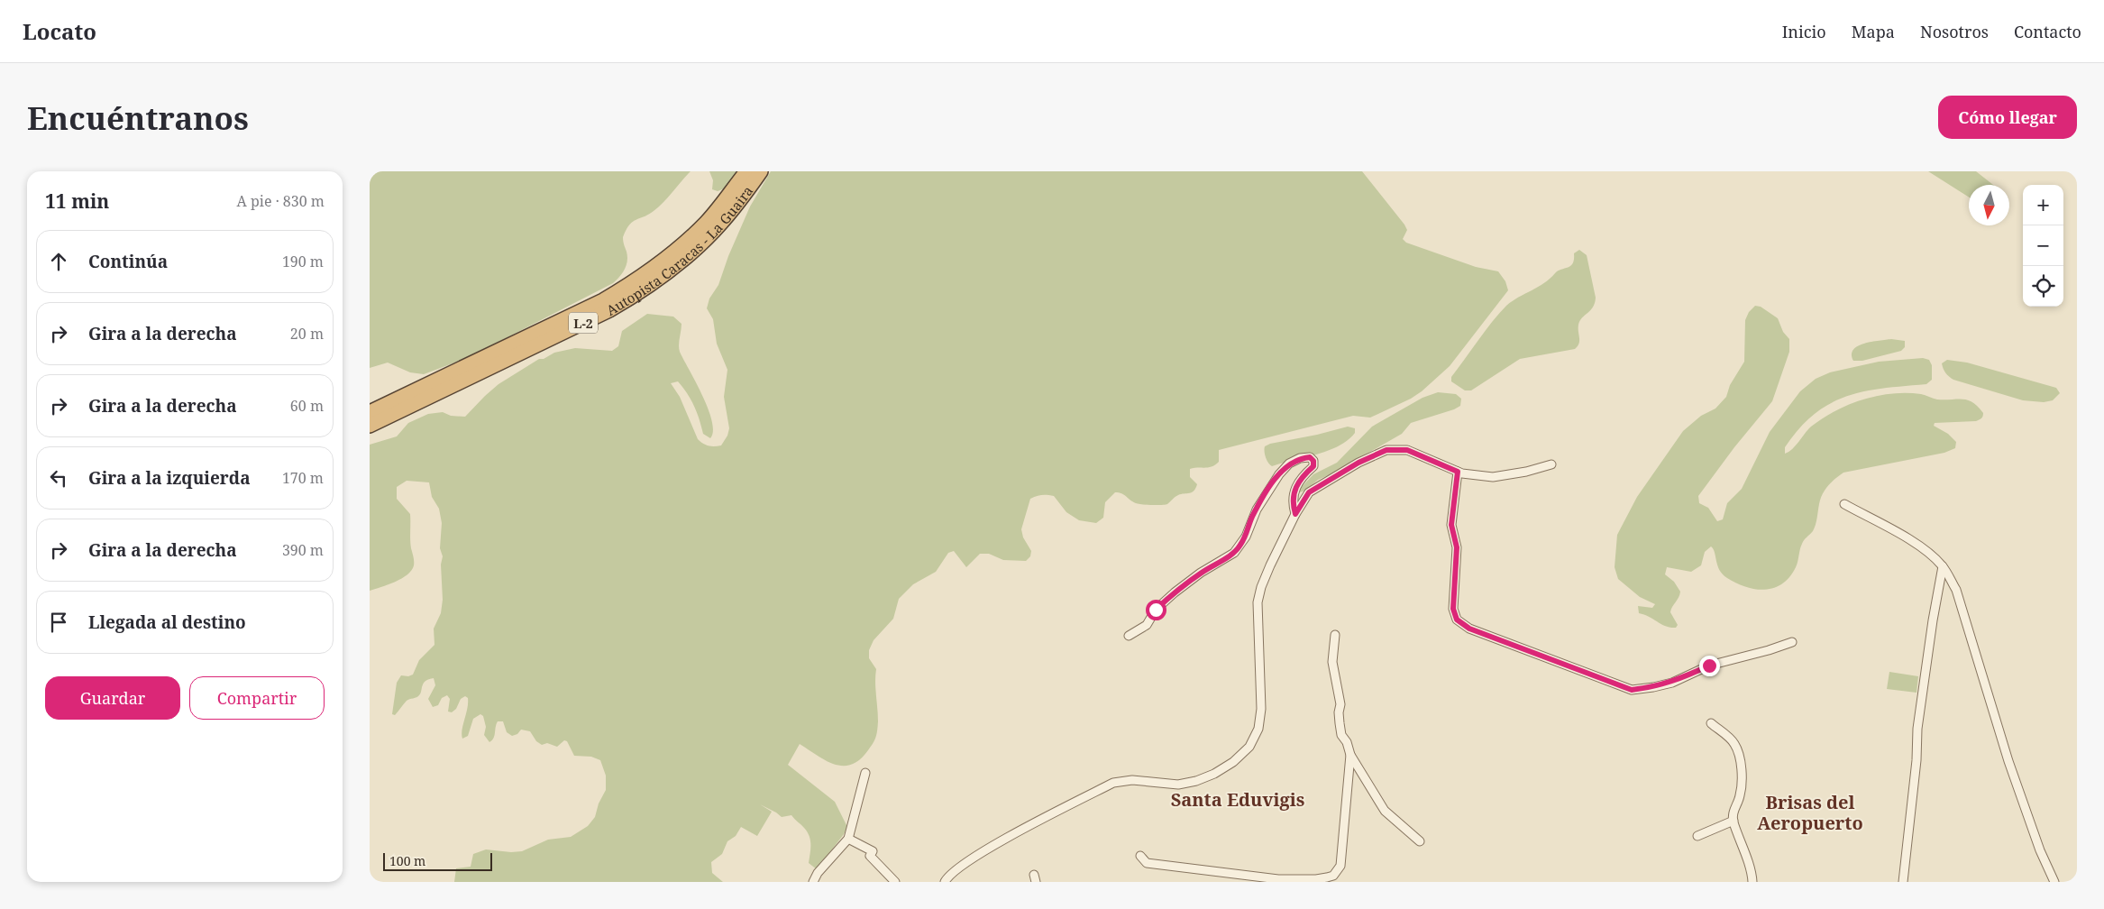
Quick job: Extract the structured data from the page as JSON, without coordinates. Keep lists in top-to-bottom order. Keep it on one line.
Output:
{"streets":{"highway":["Autopista Caracas - La Guaira","L-2"]},"districts":["Santa Eduvigis","Brisas del Aeropuerto"],"scale_bar":"100 m","north":"bottom","page":{"header":"Locato","nav":["Inicio","Mapa","Nosotros","Contacto"],"buttons":["Cómo llegar",["Guardar","Compartir"]],"title":"Encuéntranos","heading":["11 min","A pie · 830 m"],"map_buttons":["+","−"],"list":[["Continúa","190 m"],["Gira a la derecha","20 m"],["Gira a la derecha","60 m"],["Gira a la izquierda","170 m"],["Gira a la derecha","390 m"],"Llegada al destino"],"scale":"100 m"}}
